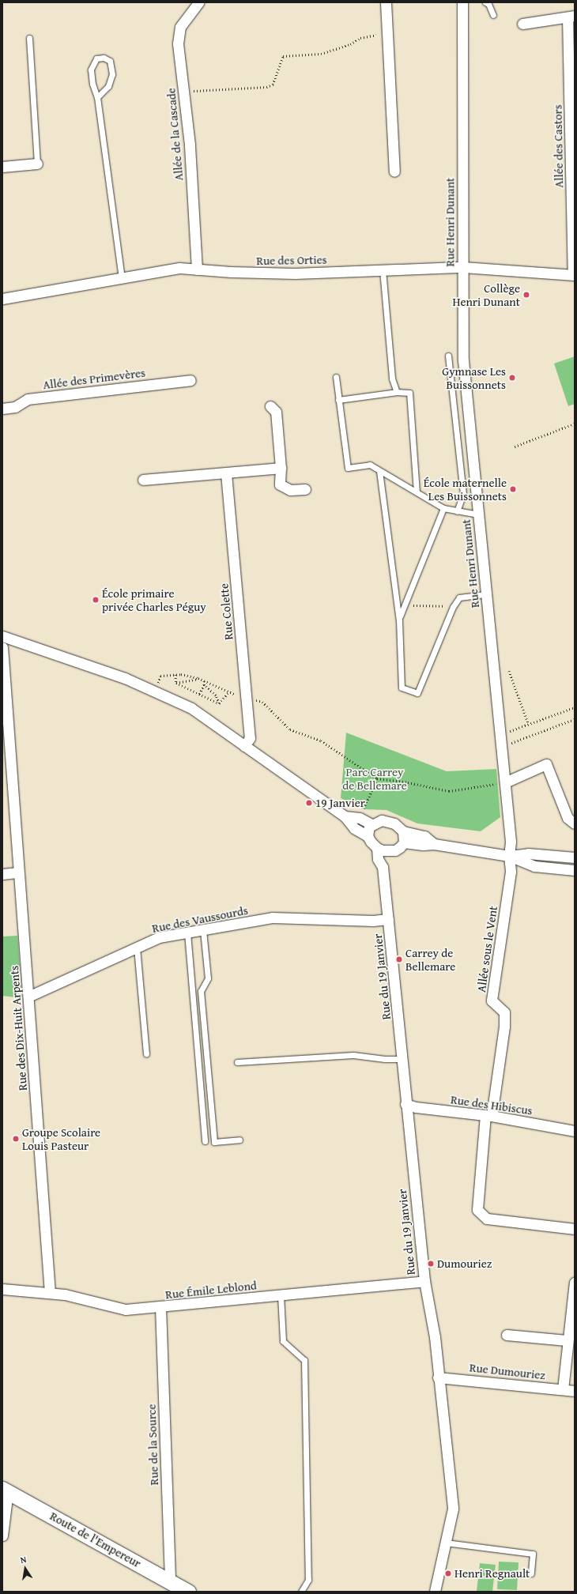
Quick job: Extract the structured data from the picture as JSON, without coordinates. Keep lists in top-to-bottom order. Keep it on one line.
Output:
{"streets":{"main road":["Route de l'Empereur"],"street":["Allée de la Cascade","Allée des Castors","Rue Henri Dunant","Rue des Orties","Allée des Primevères","Rue Colette","Rue des Vaussourds","Allée sous le Vent","Rue du 19 Janvier","Rue des Dix-Huit Arpents","Rue des Hibiscus","Rue Émile Leblond","Rue Dumouriez","Rue de la Source"]},"crossings":[["Allée de la Cascade","Rue des Orties"],["Allée des Castors","Rue des Orties"],["Rue Henri Dunant","Rue des Orties"],["Rue Henri Dunant","Allée sous le Vent"],["Rue des Vaussourds","Rue du 19 Janvier"],["Rue des Vaussourds","Rue des Dix-Huit Arpents"],["Allée sous le Vent","Rue des Hibiscus"],["Rue du 19 Janvier","Rue des Hibiscus"],["Rue du 19 Janvier","Rue Émile Leblond"],["Rue du 19 Janvier","Rue Dumouriez"],["Rue des Dix-Huit Arpents","Rue Émile Leblond"],["Rue Émile Leblond","Rue de la Source"],["Rue de la Source","Route de l'Empereur"]],"parks":["Parc Carrey de Bellemare"],"places":["Collège Henri Dunant","Gymnase Les Buissonnets","École maternelle Les Buissonnets","École primaire privée Charles Péguy","19 Janvier","Carrey de Bellemare","Groupe Scolaire Louis Pasteur","Dumouriez","Henri Regnault"],"north":"top"}
